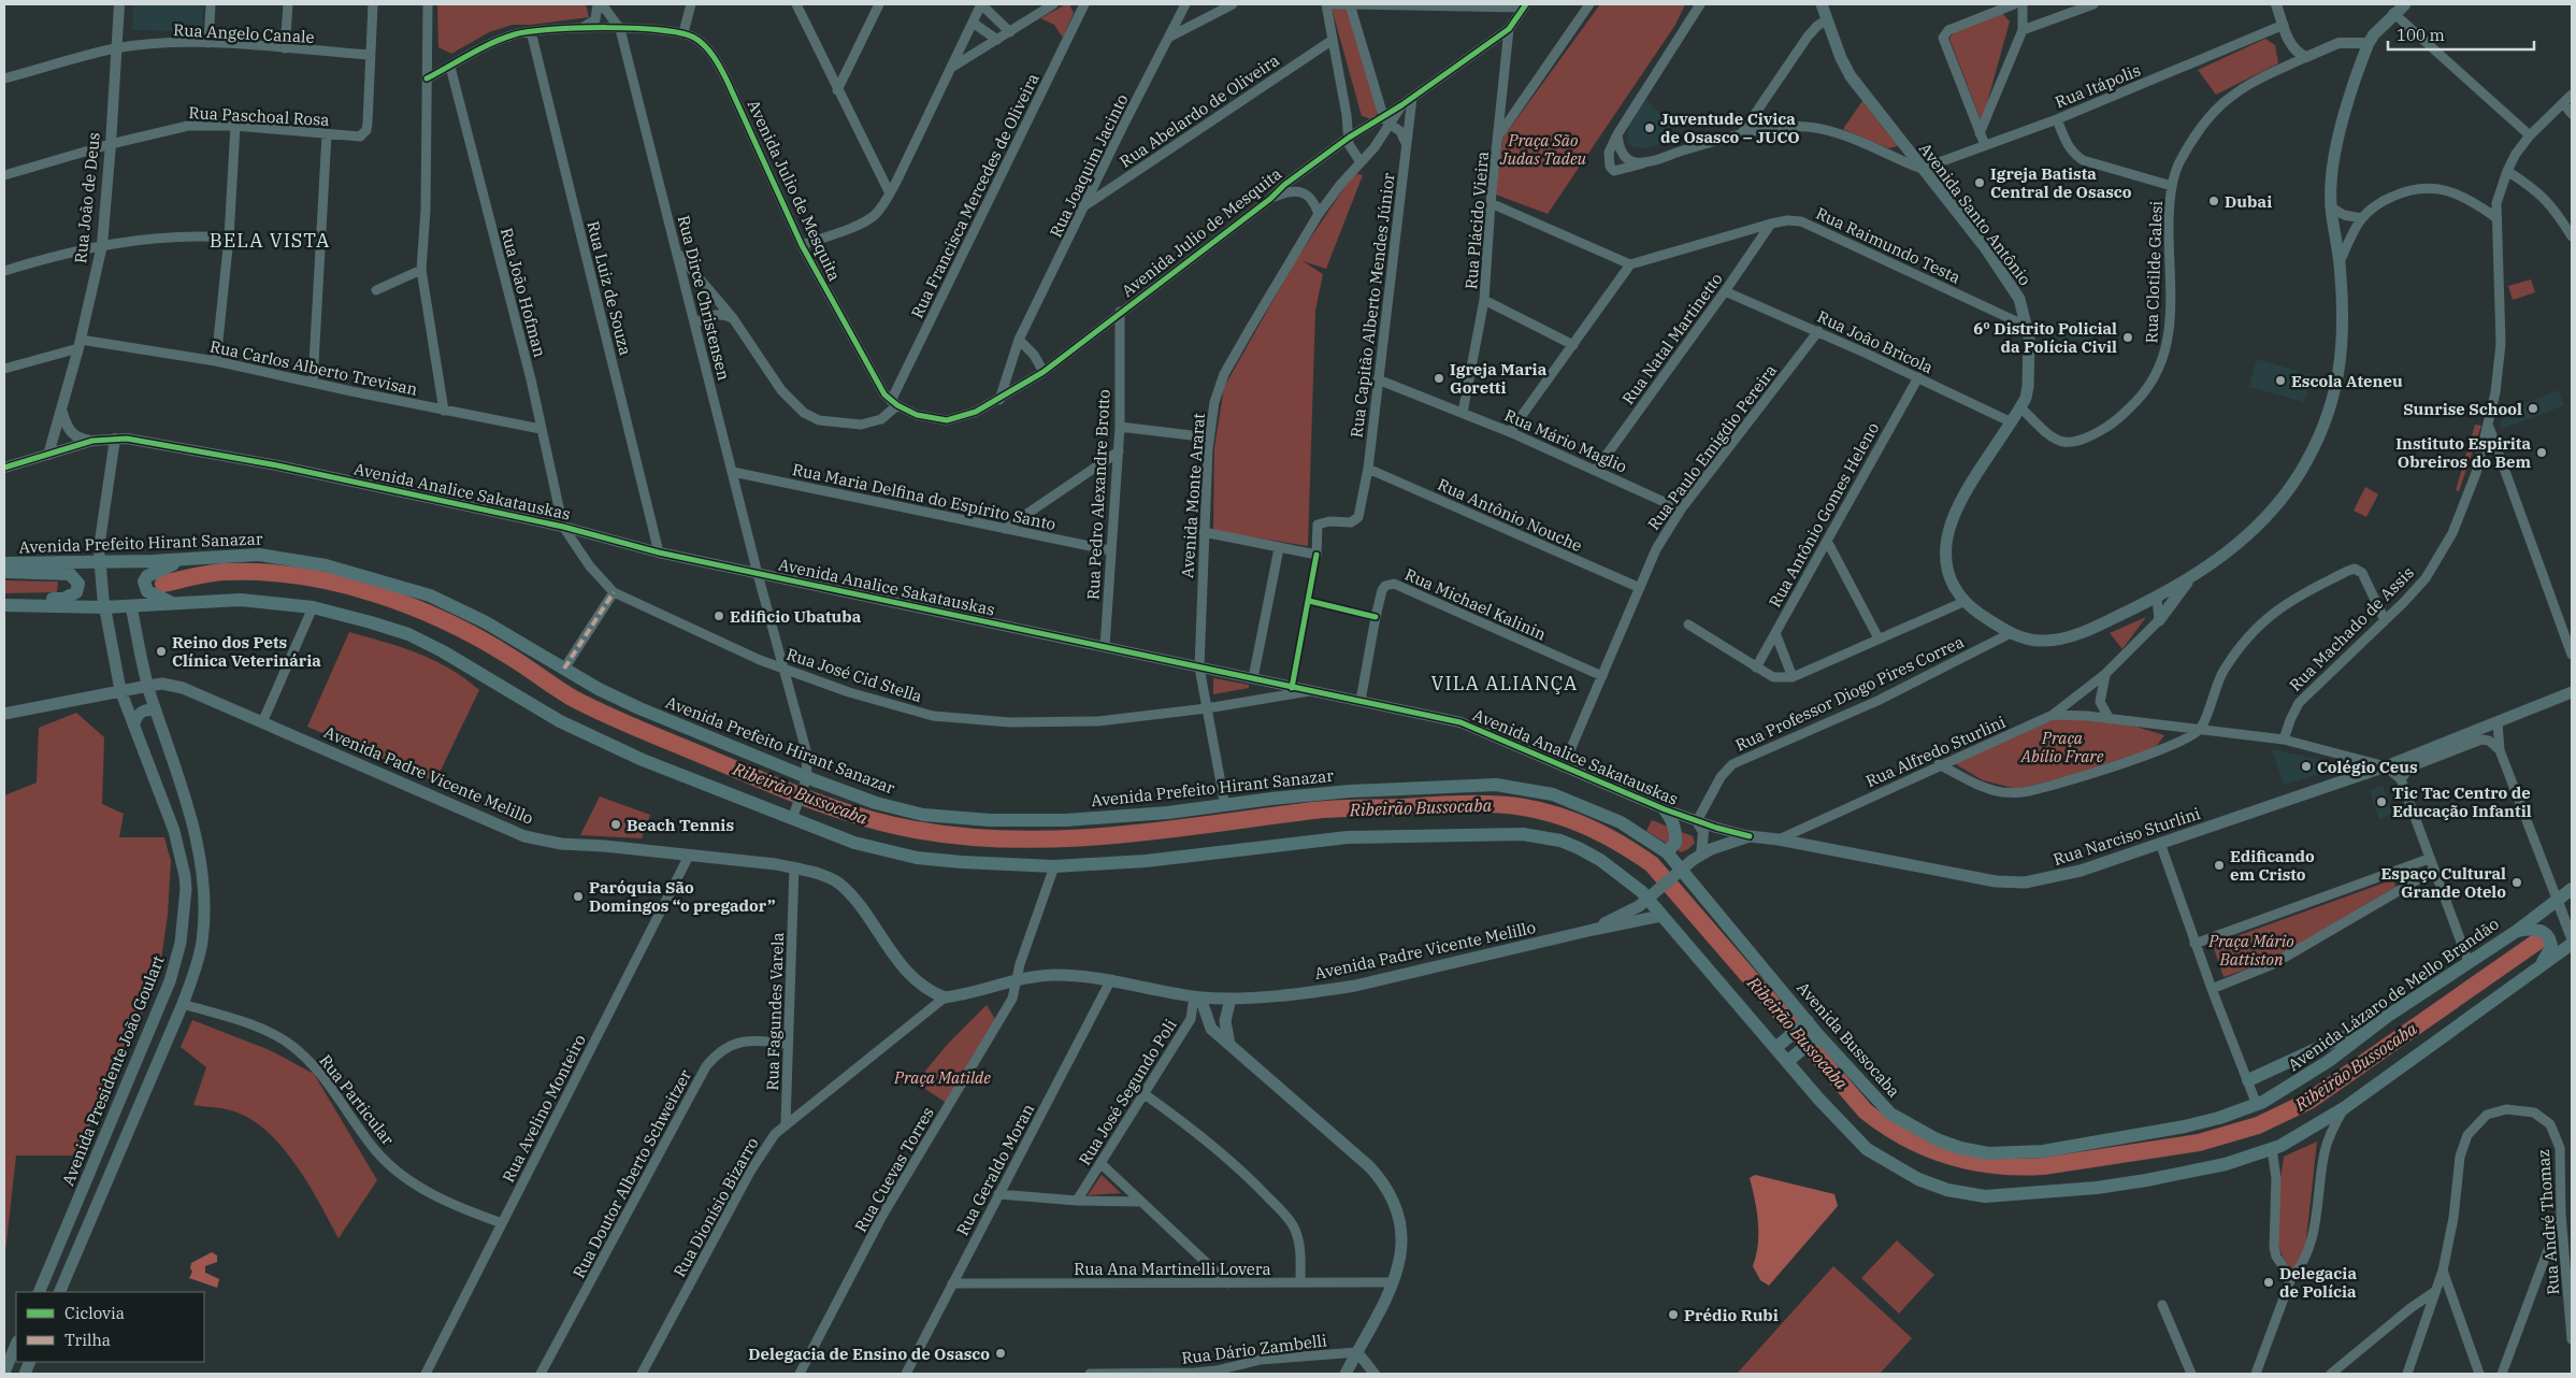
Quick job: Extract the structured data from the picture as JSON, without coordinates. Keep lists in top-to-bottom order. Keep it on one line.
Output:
{"streets":{"main road":["Avenida Santo Antônio","Avenida Prefeito Hirant Sanazar","Avenida Padre Vicente Melillo","Rua Narciso Sturlini","Avenida Lázaro de Mello Brandão","Avenida Bussocaba","Avenida Presidente João Goulart"],"street":["Rua Angelo Canale","Rua Itápolis","Rua Abelardo de Oliveira","Rua Paschoal Rosa","Rua Joaquim Jacinto","Avenida Julio de Mesquita","Rua Francisca Mercedes de Oliveira","Rua João de Deus","Rua Plácido Vieira","Rua Raimundo Testa","Rua Clotilde Galesi","Rua Luiz de Souza","Rua João Hofman","Rua Dirce Christensen","Rua Capitão Alberto Mendes Júnior","Rua Natal Martinetto","Rua João Bricola","Rua Carlos Alberto Trevisan","Rua Mário Maglio","Rua Paulo Emigdio Pereira","Avenida Analice Sakatauskas","Rua Pedro Alexandre Brotto","Avenida Monte Ararat","Rua Maria Delfina do Espírito Santo","Rua Antônio Nouche","Rua Antônio Gomes Heleno","Rua Michael Kalinin","Rua Machado de Assis","Rua José Cid Stella","Rua Professor Diogo Pires Correa","Rua Alfredo Sturlini","Rua Fagundes Varela","Rua José Segundo Poli","Rua Particular","Rua Avelino Monteiro","Rua Cuevas Torres","Rua Geraldo Moran","Rua Doutor Alberto Schweitzer","Rua Dionísio Bizarro","Rua André Thomaz","Rua Ana Martinelli Lovera","Rua Dário Zambelli"]},"crossings":[["Rua Angelo Canale","Rua Paschoal Rosa"],["Rua Angelo Canale","Rua João de Deus"],["Rua Itápolis","Avenida Santo Antônio"],["Rua Abelardo de Oliveira","Rua Joaquim Jacinto"],["Rua Paschoal Rosa","Rua João de Deus"],["Rua Joaquim Jacinto","Avenida Julio de Mesquita"],["Avenida Julio de Mesquita","Rua Francisca Mercedes de Oliveira"],["Avenida Julio de Mesquita","Rua Plácido Vieira"],["Avenida Julio de Mesquita","Rua Luiz de Souza"],["Avenida Julio de Mesquita","Rua João Hofman"],["Avenida Julio de Mesquita","Rua Dirce Christensen"],["Avenida Julio de Mesquita","Rua Capitão Alberto Mendes Júnior"],["Avenida Julio de Mesquita","Rua Pedro Alexandre Brotto"],["Avenida Julio de Mesquita","Avenida Monte Ararat"],["Rua João de Deus","Rua Carlos Alberto Trevisan"],["Rua João de Deus","Avenida Analice Sakatauskas"],["Avenida Santo Antônio","Rua Raimundo Testa"],["Avenida Santo Antônio","Rua Clotilde Galesi"],["Avenida Santo Antônio","Rua João Bricola"],["Avenida Santo Antônio","Rua Professor Diogo Pires Correa"],["Rua Plácido Vieira","Rua Mário Maglio"],["Rua Raimundo Testa","Rua Natal Martinetto"],["Rua Luiz de Souza","Avenida Analice Sakatauskas"],["Rua João Hofman","Rua Carlos Alberto Trevisan"],["Rua João Hofman","Avenida Analice Sakatauskas"],["Rua João Hofman","Rua José Cid Stella"],["Rua Dirce Christensen","Avenida Analice Sakatauskas"],["Rua Dirce Christensen","Rua Maria Delfina do Espírito Santo"],["Rua Dirce Christensen","Avenida Prefeito Hirant Sanazar"],["Rua Dirce Christensen","Rua José Cid Stella"],["Rua Capitão Alberto Mendes Júnior","Rua Mário Maglio"],["Rua Capitão Alberto Mendes Júnior","Rua Antônio Nouche"],["Rua Natal Martinetto","Rua João Bricola"],["Rua Natal Martinetto","Rua Mário Maglio"],["Rua João Bricola","Rua Paulo Emigdio Pereira"],["Rua João Bricola","Rua Antônio Gomes Heleno"],["Rua Mário Maglio","Rua Paulo Emigdio Pereira"],["Rua Paulo Emigdio Pereira","Avenida Analice Sakatauskas"],["Rua Paulo Emigdio Pereira","Rua Antônio Nouche"],["Rua Paulo Emigdio Pereira","Rua Michael Kalinin"],["Avenida Analice Sakatauskas","Rua Pedro Alexandre Brotto"],["Avenida Analice Sakatauskas","Avenida Monte Ararat"],["Avenida Analice Sakatauskas","Rua Michael Kalinin"],["Avenida Analice Sakatauskas","Rua José Cid Stella"],["Avenida Analice Sakatauskas","Rua Professor Diogo Pires Correa"],["Avenida Analice Sakatauskas","Rua Narciso Sturlini"],["Rua Pedro Alexandre Brotto","Rua Maria Delfina do Espírito Santo"],["Avenida Monte Ararat","Avenida Prefeito Hirant Sanazar"],["Avenida Monte Ararat","Rua José Cid Stella"],["Avenida Prefeito Hirant Sanazar","Avenida Padre Vicente Melillo"],["Avenida Prefeito Hirant Sanazar","Rua Narciso Sturlini"],["Avenida Prefeito Hirant Sanazar","Avenida Bussocaba"],["Avenida Prefeito Hirant Sanazar","Avenida Presidente João Goulart"],["Rua Machado de Assis","Rua Alfredo Sturlini"],["Rua Alfredo Sturlini","Rua Narciso Sturlini"],["Avenida Padre Vicente Melillo","Rua Narciso Sturlini"],["Avenida Padre Vicente Melillo","Rua Fagundes Varela"],["Avenida Padre Vicente Melillo","Avenida Bussocaba"],["Avenida Padre Vicente Melillo","Avenida Presidente João Goulart"],["Avenida Padre Vicente Melillo","Rua José Segundo Poli"],["Avenida Padre Vicente Melillo","Rua Avelino Monteiro"],["Avenida Padre Vicente Melillo","Rua Cuevas Torres"],["Avenida Padre Vicente Melillo","Rua Geraldo Moran"],["Avenida Padre Vicente Melillo","Rua Dionísio Bizarro"],["Rua Narciso Sturlini","Avenida Bussocaba"],["Avenida Lázaro de Mello Brandão","Avenida Bussocaba"],["Rua Fagundes Varela","Rua Doutor Alberto Schweitzer"],["Rua Fagundes Varela","Rua Dionísio Bizarro"],["Rua Particular","Rua Avelino Monteiro"],["Rua Geraldo Moran","Rua Ana Martinelli Lovera"]],"districts":["BELA VISTA","VILA ALIANÇA"],"water":["Ribeirão Bussocaba"],"parks":["Praça São Judas Tadeu","Praça Abílio Frare","Praça Mário Battiston","Praça Matilde"],"places":["Juventude Civica de Osasco – JUCO","Igreja Batista Central de Osasco","Dubai","6º Distrito Policial da Polícia Civil","Igreja Maria Goretti","Escola Ateneu","Sunrise School","Instituto Espirita Obreiros do Bem","Edificio Ubatuba","Reino dos Pets Clínica Veterinária","Colégio Ceus","Tic Tac Centro de Educação Infantil","Beach Tennis","Edificando em Cristo","Espaço Cultural Grande Otelo","Paróquia São Domingos “o pregador”","Delegacia de Polícia","Prédio Rubi","Delegacia de Ensino de Osasco"],"legend":["Ciclovia","Trilha"],"scale_bar":"100 m"}
